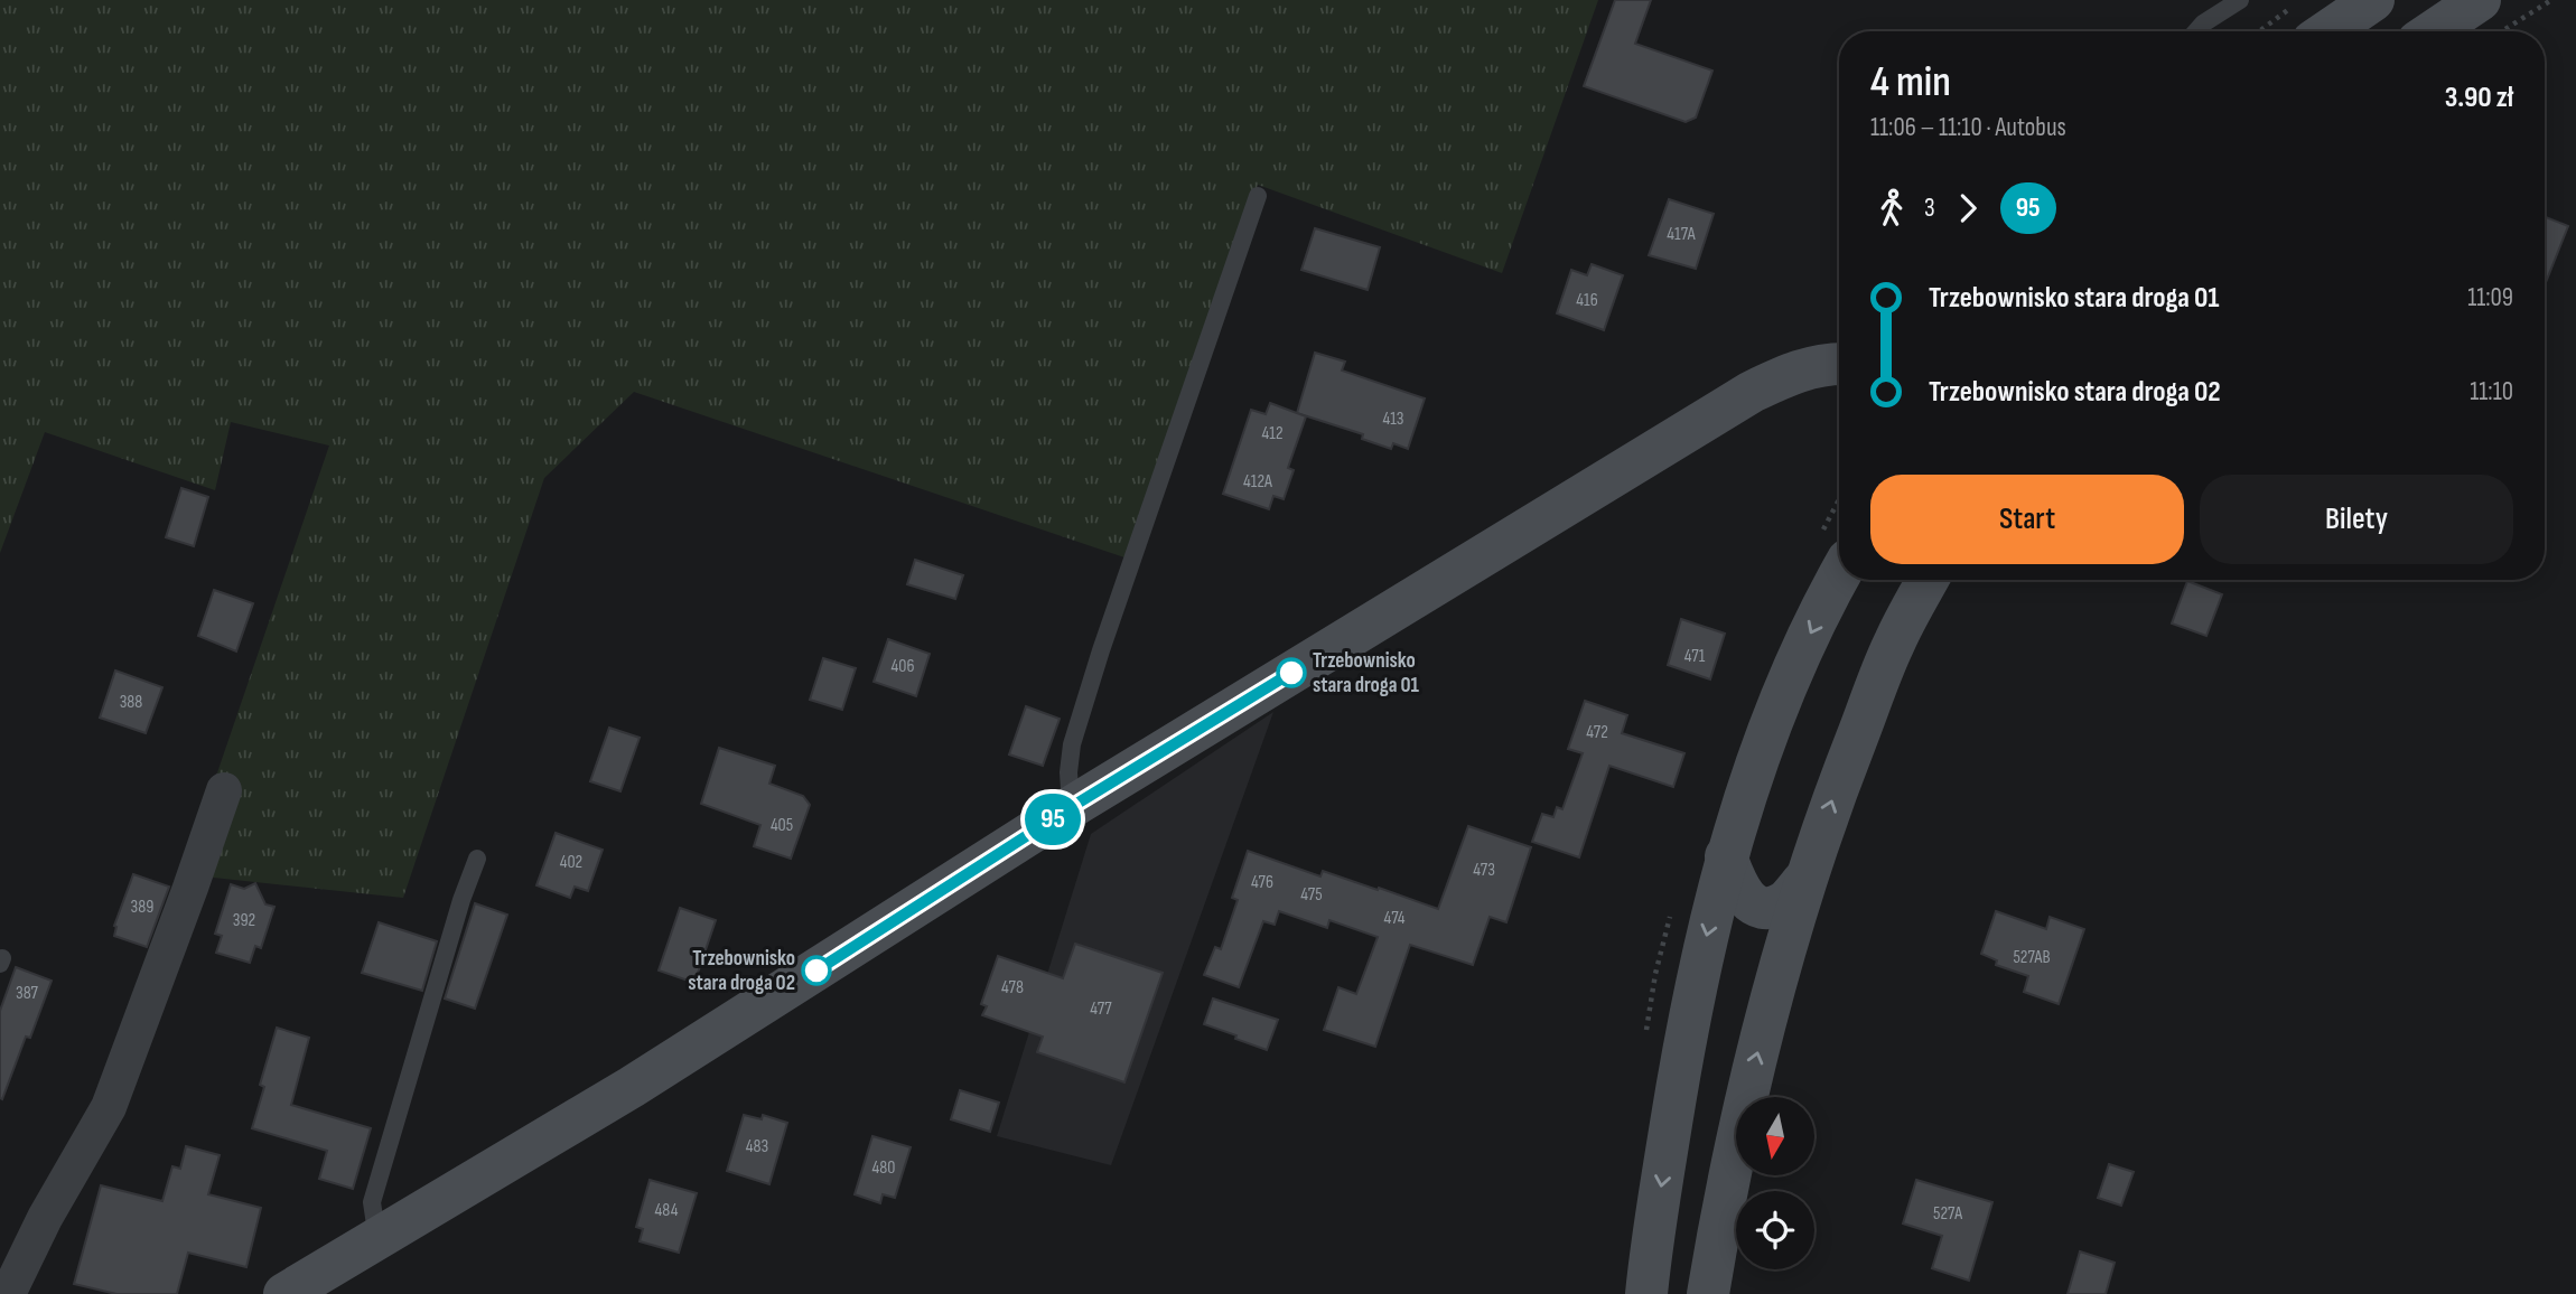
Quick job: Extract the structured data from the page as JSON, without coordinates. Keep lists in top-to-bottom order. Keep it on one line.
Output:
{"places":["Trzebownisko stara droga 01","Trzebownisko stara droga 02"],"lines":["bus line 95"],"house_numbers":["417A","416","413","412","412A","471","406","388","472","405","402","473","476","475","389","474","392","527AB","478","387","477","483","480","484","527A"],"north":"bottom","page":{"on_map":"95","heading":["4 min","11:06 – 11:10 · Autobus","3.90 zł"],"legs":["3","95"],"list":[{"name":"Trzebownisko stara droga 01","value":"11:09"},{"name":"Trzebownisko stara droga 02","value":"11:10"}],"buttons":["Start","Bilety"]}}
